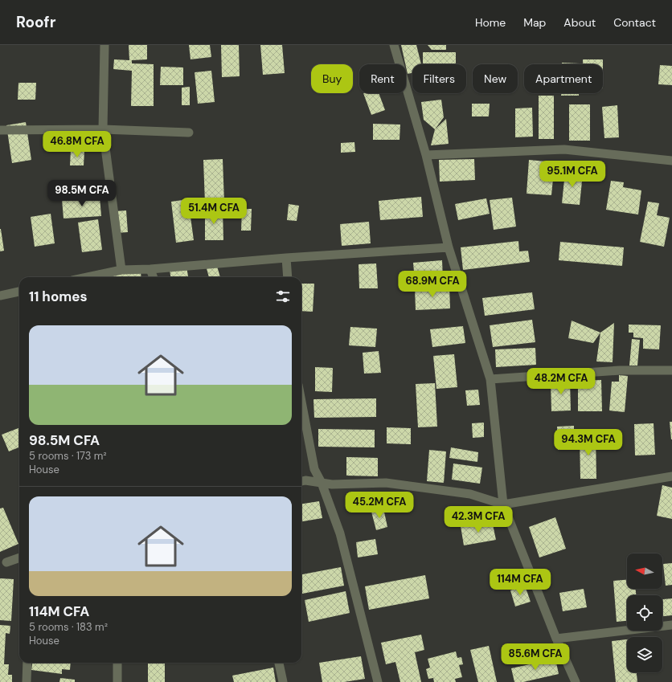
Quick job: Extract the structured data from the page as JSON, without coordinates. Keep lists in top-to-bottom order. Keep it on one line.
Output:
{"north":"left","page":{"header":"Roofr","nav":["Home","Map","About","Contact"],"chip":["Buy","Rent","Filters","New","Apartment"],"price":["46.8M CFA","95.1M CFA","98.5M CFA","51.4M CFA","68.9M CFA","48.2M CFA","94.3M CFA","45.2M CFA","42.3M CFA","114M CFA","85.6M CFA"],"heading":"11 homes","list":[{"name":"98.5M CFA","note":"5 rooms · 173 m² · House"},{"name":"114M CFA","note":"5 rooms · 183 m² · House"}]}}
